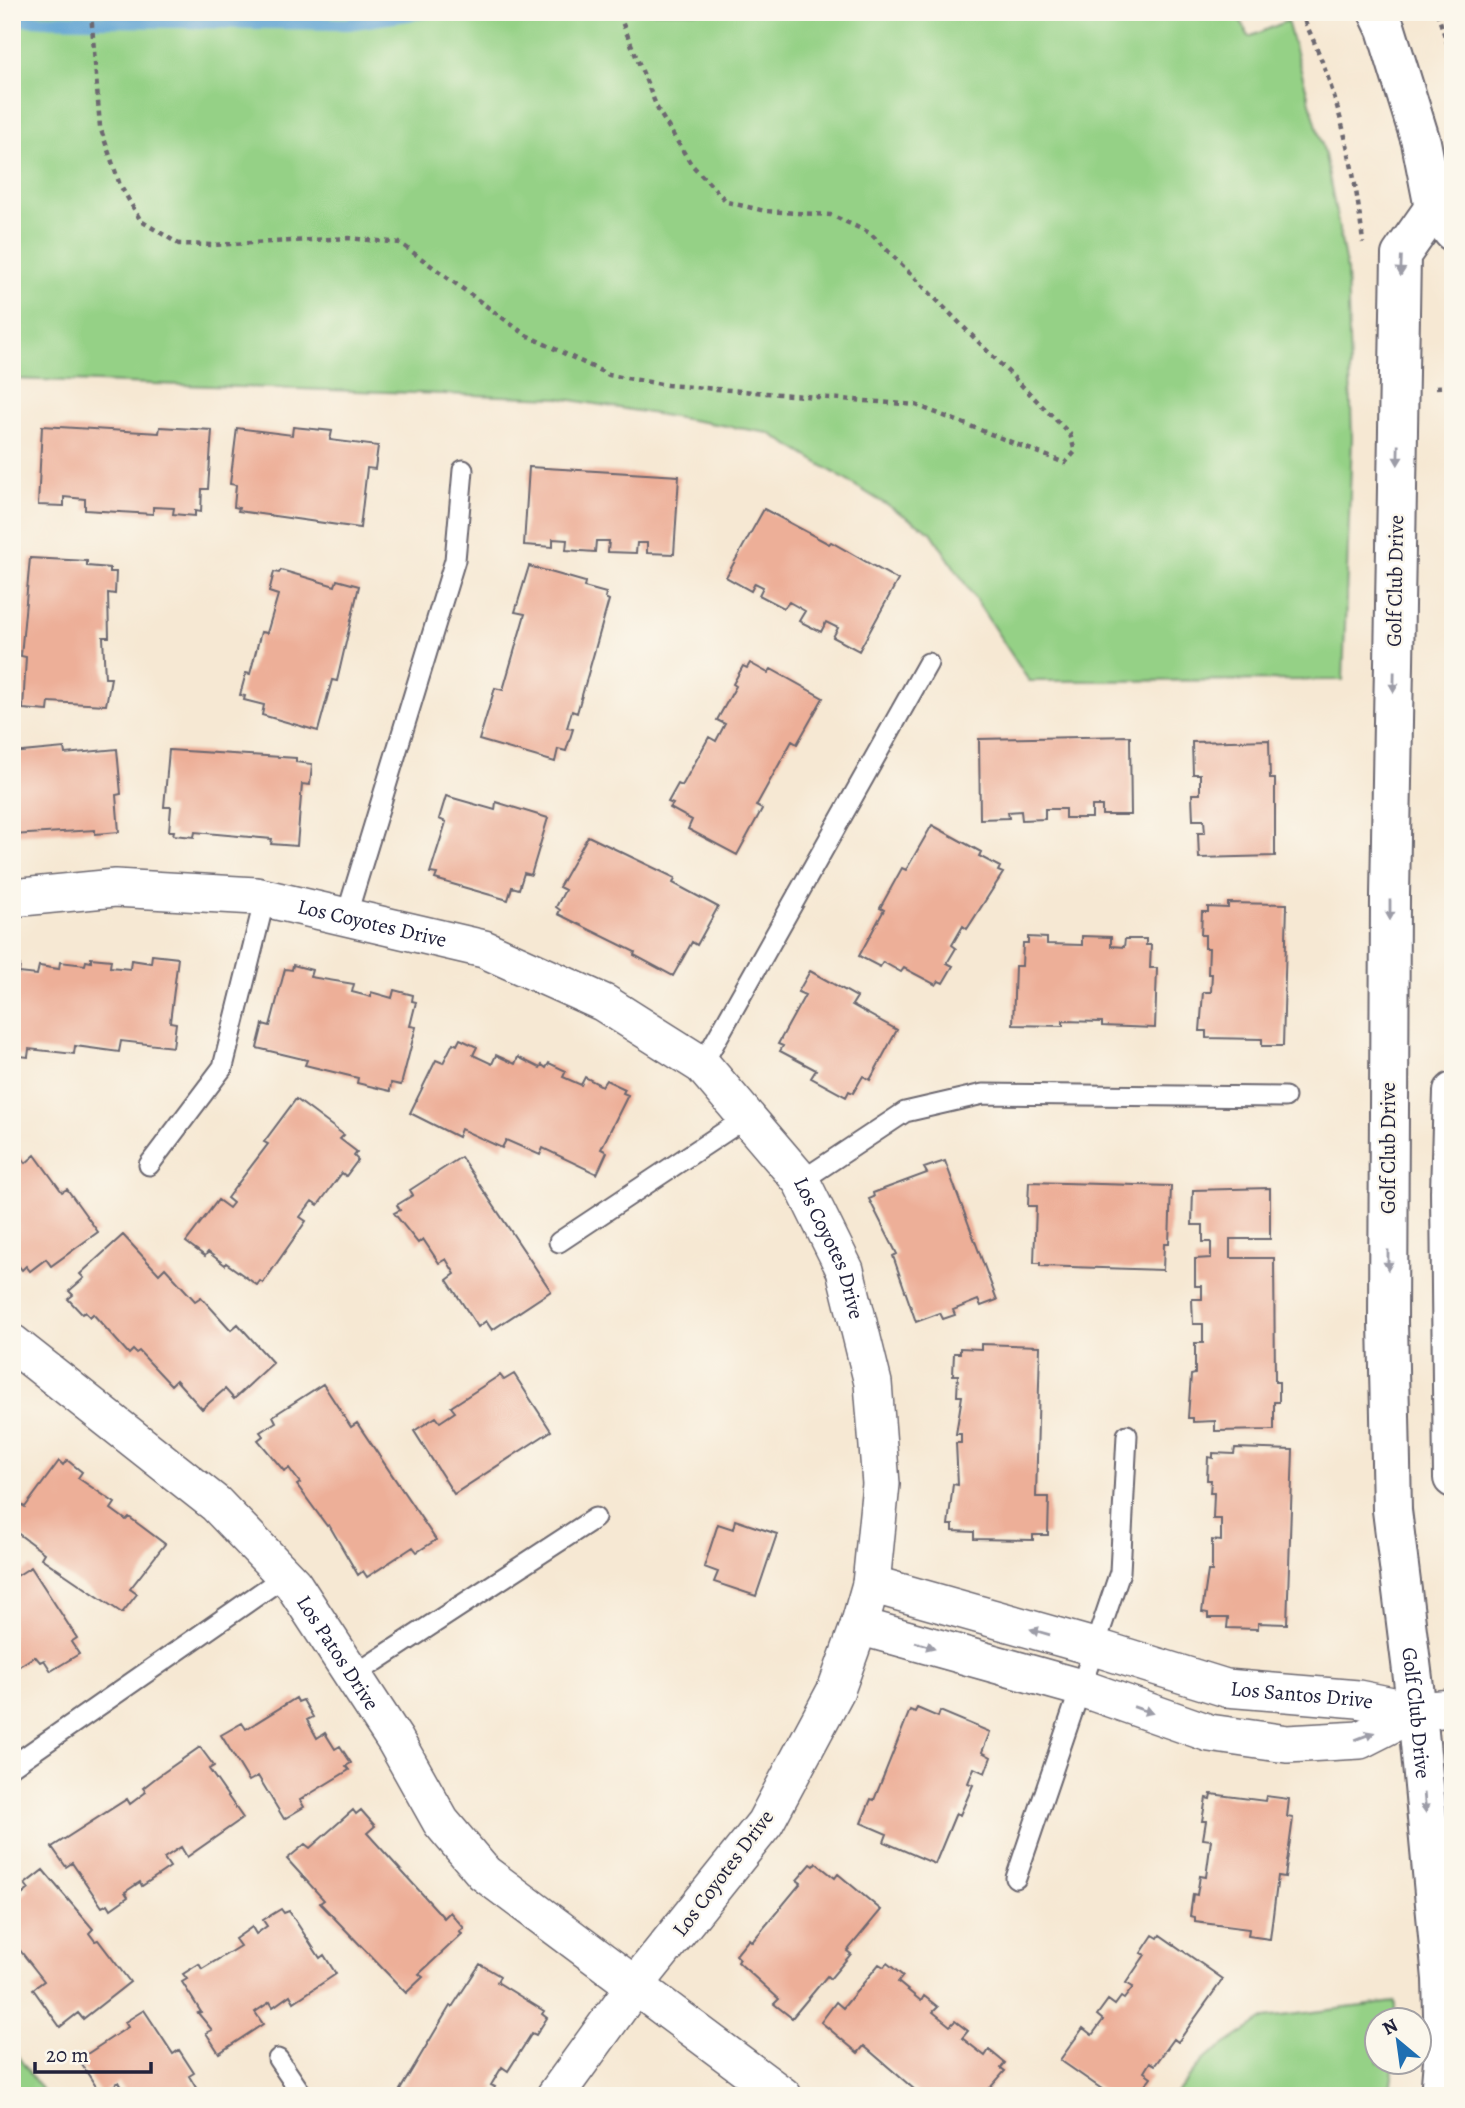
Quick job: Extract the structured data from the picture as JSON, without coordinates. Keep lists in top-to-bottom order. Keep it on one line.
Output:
{"streets":{"street":["Golf Club Drive","Los Coyotes Drive","Los Patos Drive","Los Santos Drive"]},"crossings":[["Golf Club Drive","Los Santos Drive"],["Los Coyotes Drive","Los Patos Drive"],["Los Coyotes Drive","Los Santos Drive"]],"one_way":["Golf Club Drive"],"scale_bar":"20 m","north":"top left"}
